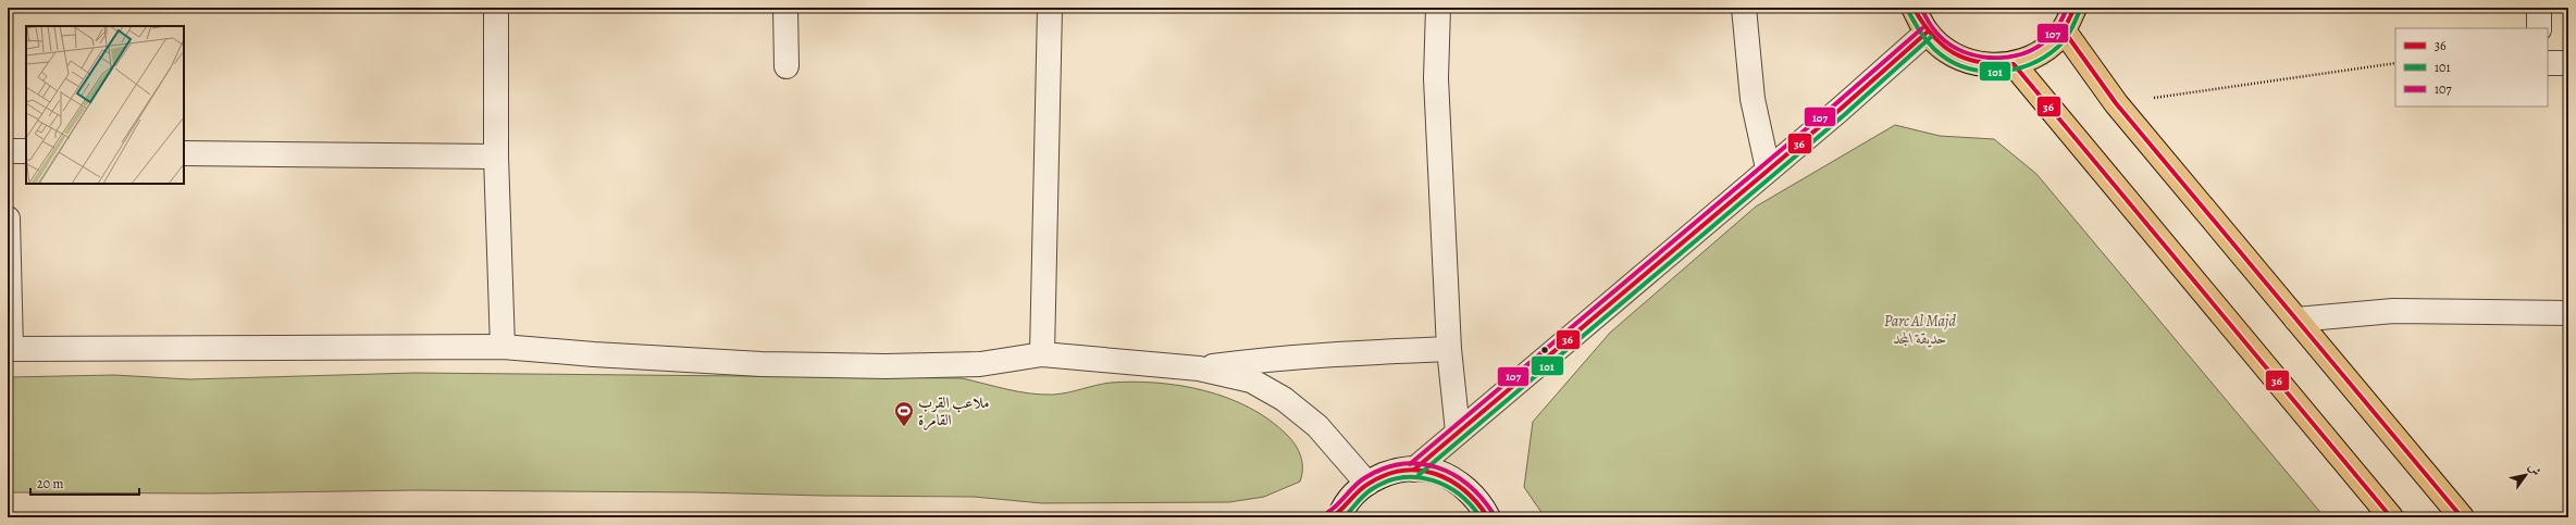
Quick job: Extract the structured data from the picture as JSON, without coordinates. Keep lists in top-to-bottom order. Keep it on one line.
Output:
{"parks":["Parc Al Majd حديقة المجد"],"places":{"sports":["ملاعب القرب القامرة"]},"lines":["transit line 36","transit line 107","transit line 101"],"legend":["36","101","107"],"scale_bar":"20 m","north":"top right"}
